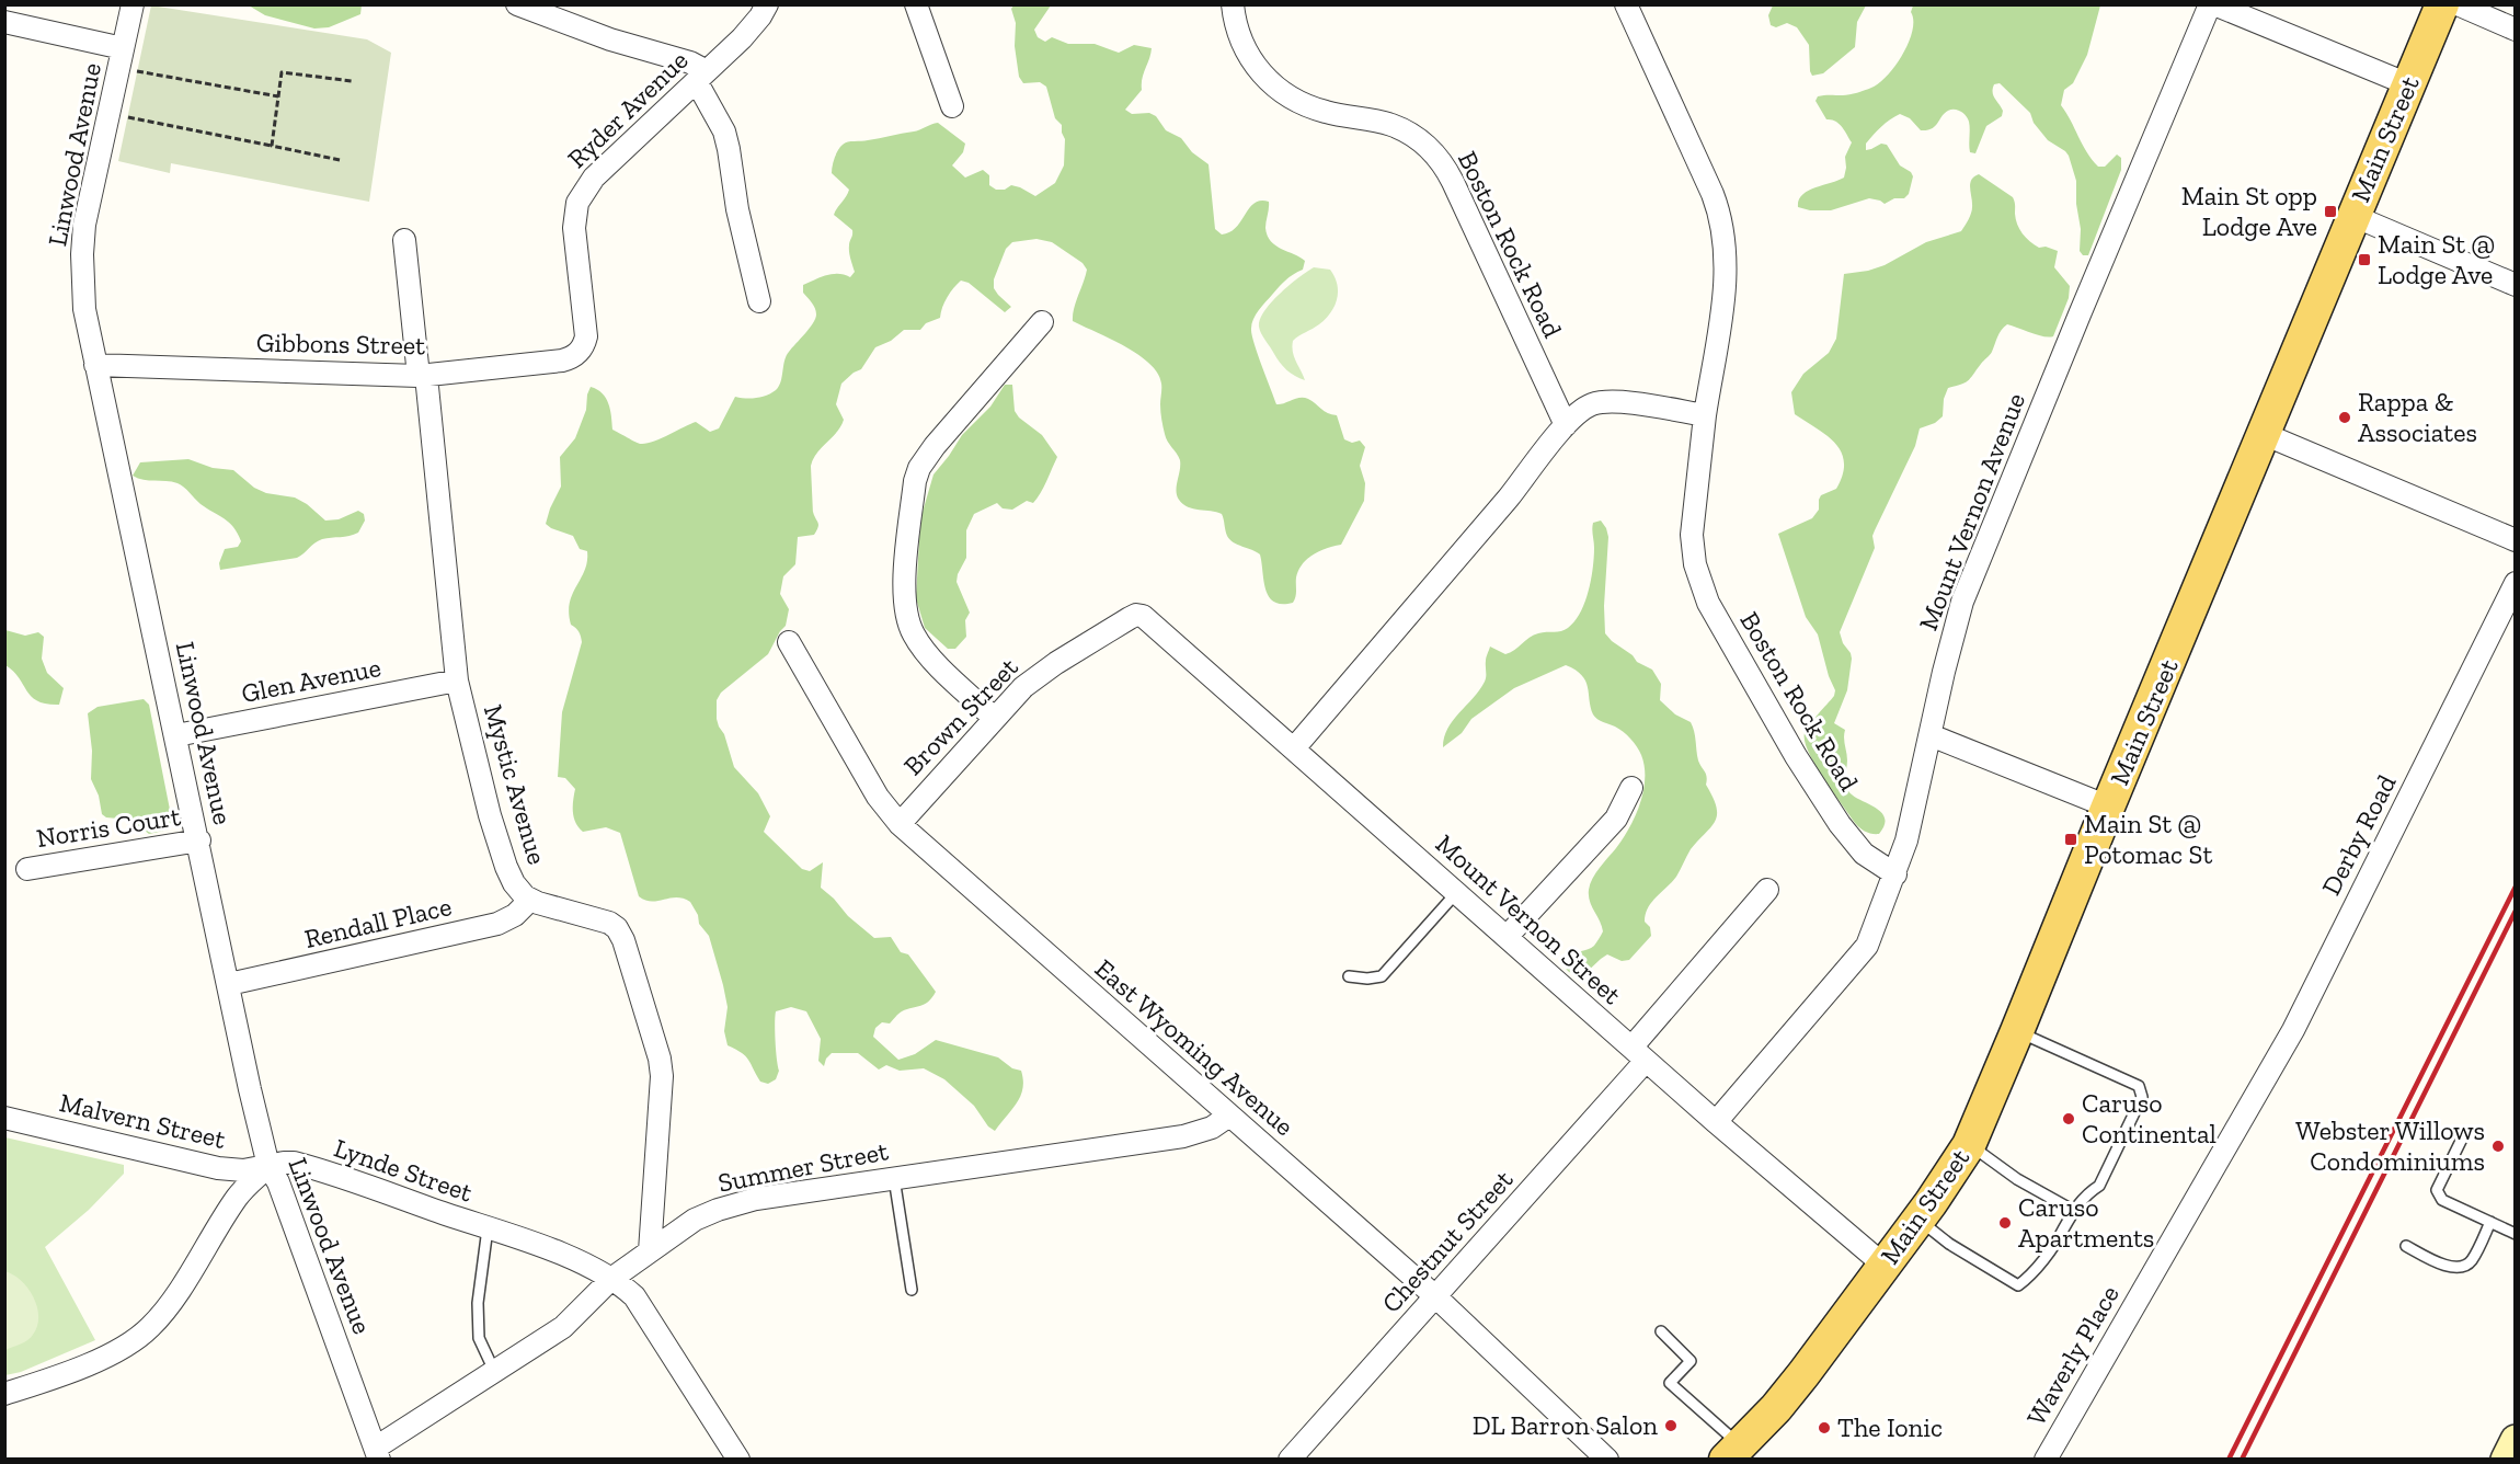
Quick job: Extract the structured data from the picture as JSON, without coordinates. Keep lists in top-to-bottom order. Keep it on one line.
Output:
{"streets":{"main road":["Main Street"],"street":["Ryder Avenue","Linwood Avenue","Boston Rock Road","Gibbons Street","Mount Vernon Avenue","Glen Avenue","Brown Street","Mystic Avenue","Norris Court","Derby Road","Mount Vernon Street","Rendall Place","East Wyoming Avenue","Malvern Street","Summer Street","Lynde Street","Chestnut Street","Waverly Place"]},"crossings":[["Ryder Avenue","Gibbons Street"],["Main Street","Mount Vernon Street"],["Linwood Avenue","Gibbons Street"],["Linwood Avenue","Glen Avenue"],["Linwood Avenue","Norris Court"],["Linwood Avenue","Rendall Place"],["Linwood Avenue","Malvern Street"],["Linwood Avenue","Summer Street"],["Linwood Avenue","Lynde Street"],["Boston Rock Road","Mount Vernon Avenue"],["Gibbons Street","Mystic Avenue"],["Mount Vernon Avenue","Mount Vernon Street"],["Glen Avenue","Mystic Avenue"],["Brown Street","Mount Vernon Street"],["Brown Street","East Wyoming Avenue"],["Mystic Avenue","Rendall Place"],["Mystic Avenue","Summer Street"],["Derby Road","Waverly Place"],["Mount Vernon Street","Chestnut Street"],["East Wyoming Avenue","Summer Street"],["East Wyoming Avenue","Chestnut Street"],["Malvern Street","Lynde Street"],["Summer Street","Lynde Street"]],"places":{"transit":["Main St opp Lodge Ave","Main St @ Lodge Ave","Main St @ Potomac St"],"other":["Rappa & Associates","Caruso Continental","Webster Willows Condominiums","Caruso Apartments","DL Barron Salon","The Ionic"]}}
